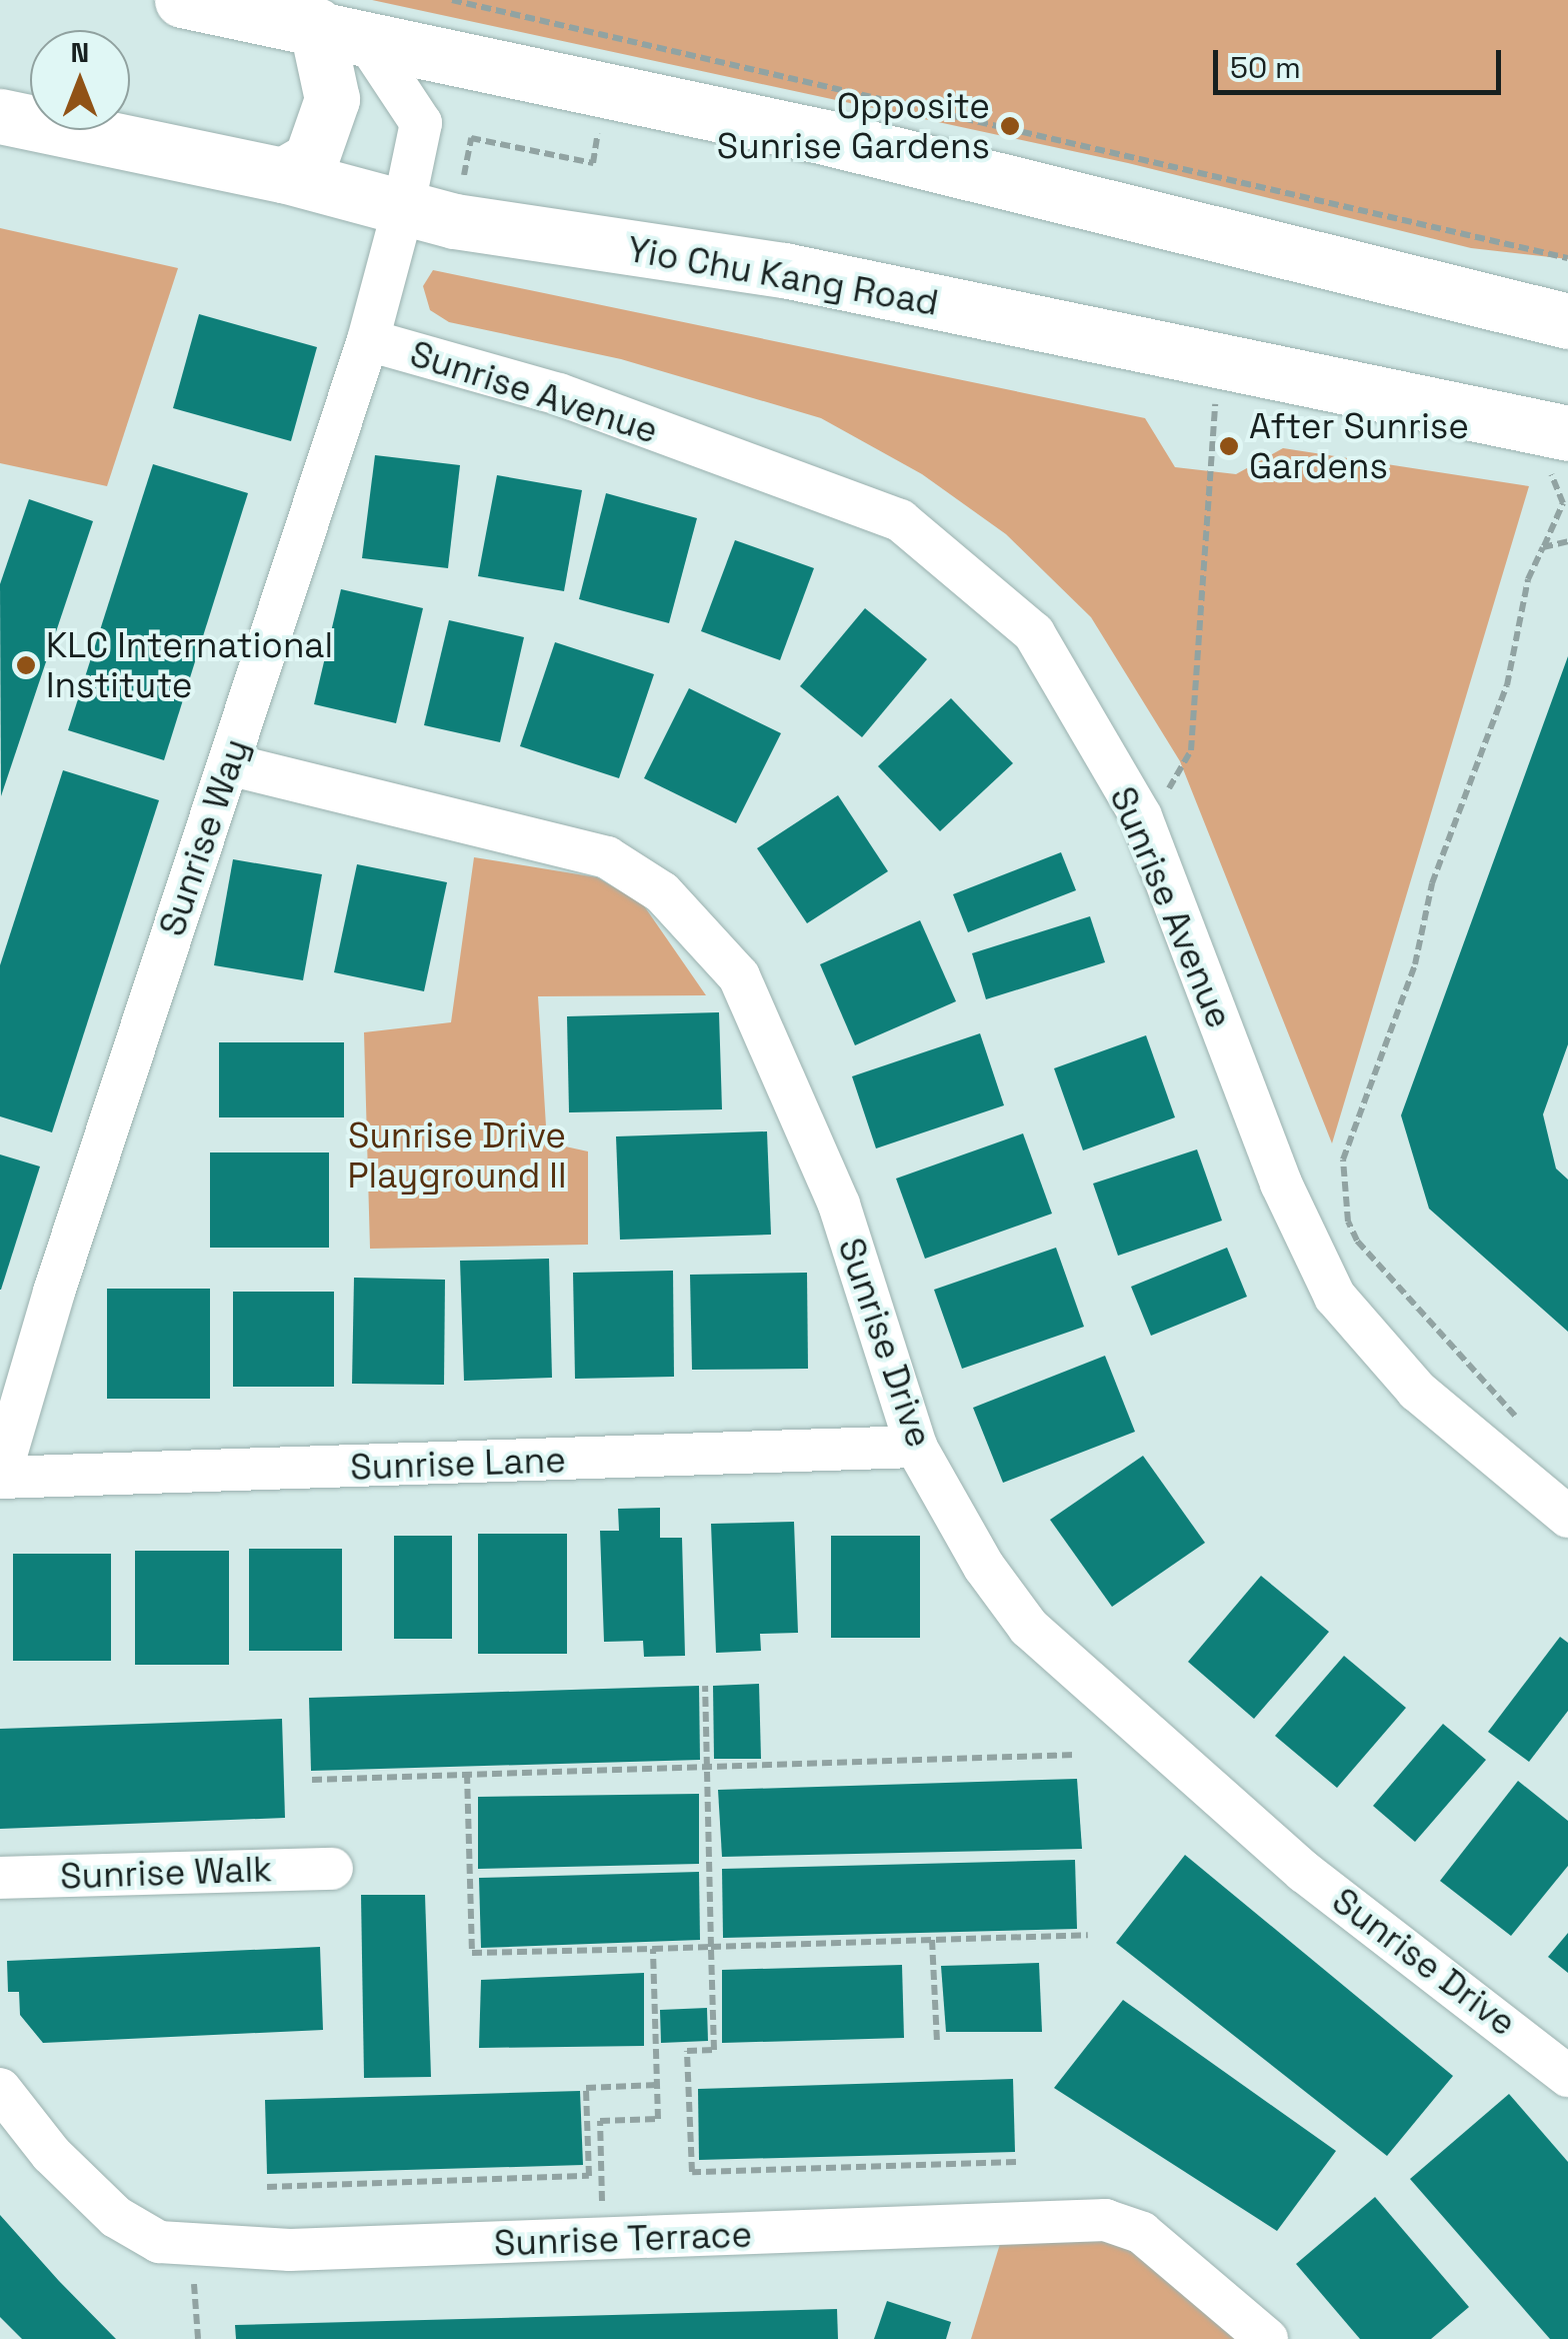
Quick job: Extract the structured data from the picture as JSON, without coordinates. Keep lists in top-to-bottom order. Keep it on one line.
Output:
{"streets":{"main road":["Yio Chu Kang Road"],"street":["Sunrise Avenue","Sunrise Way","Sunrise Drive","Sunrise Lane","Sunrise Walk","Sunrise Terrace"]},"crossings":[["Yio Chu Kang Road","Sunrise Way"],["Sunrise Avenue","Sunrise Way"],["Sunrise Way","Sunrise Drive"],["Sunrise Way","Sunrise Lane"],["Sunrise Drive","Sunrise Lane"]],"parks":["Sunrise Drive Playground II"],"places":["Opposite Sunrise Gardens","After Sunrise Gardens","KLC International Institute"],"scale_bar":"50 m","north":"top"}
